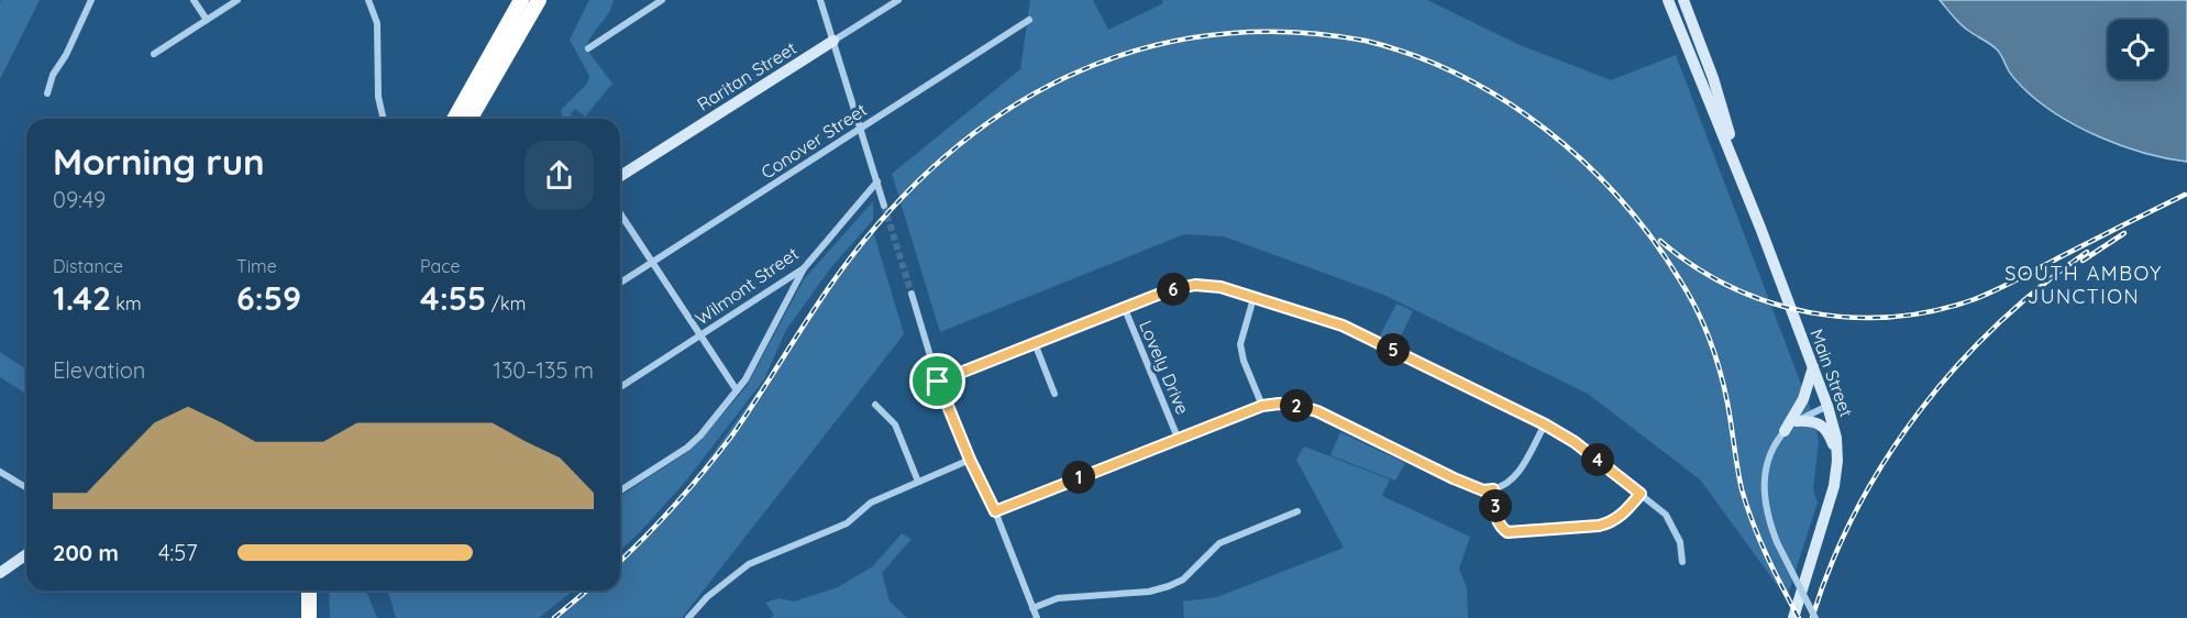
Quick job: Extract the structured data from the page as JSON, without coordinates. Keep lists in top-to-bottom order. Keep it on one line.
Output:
{"streets":{"main road":["Raritan Street","Main Street"],"street":["Conover Street","Wilmont Street","Lovely Drive"]},"districts":["SOUTH AMBOY JUNCTION"],"page":{"heading":["Morning run","09:49"],"stats":[["Distance","1.42 km"],["Time","6:59"],["Pace","4:55 /km"]],"pins":["6","5","2","4","1","3"],"chart":["Elevation","130–135 m"],"list":[{"name":"200 m","note":"4:57"}]}}
